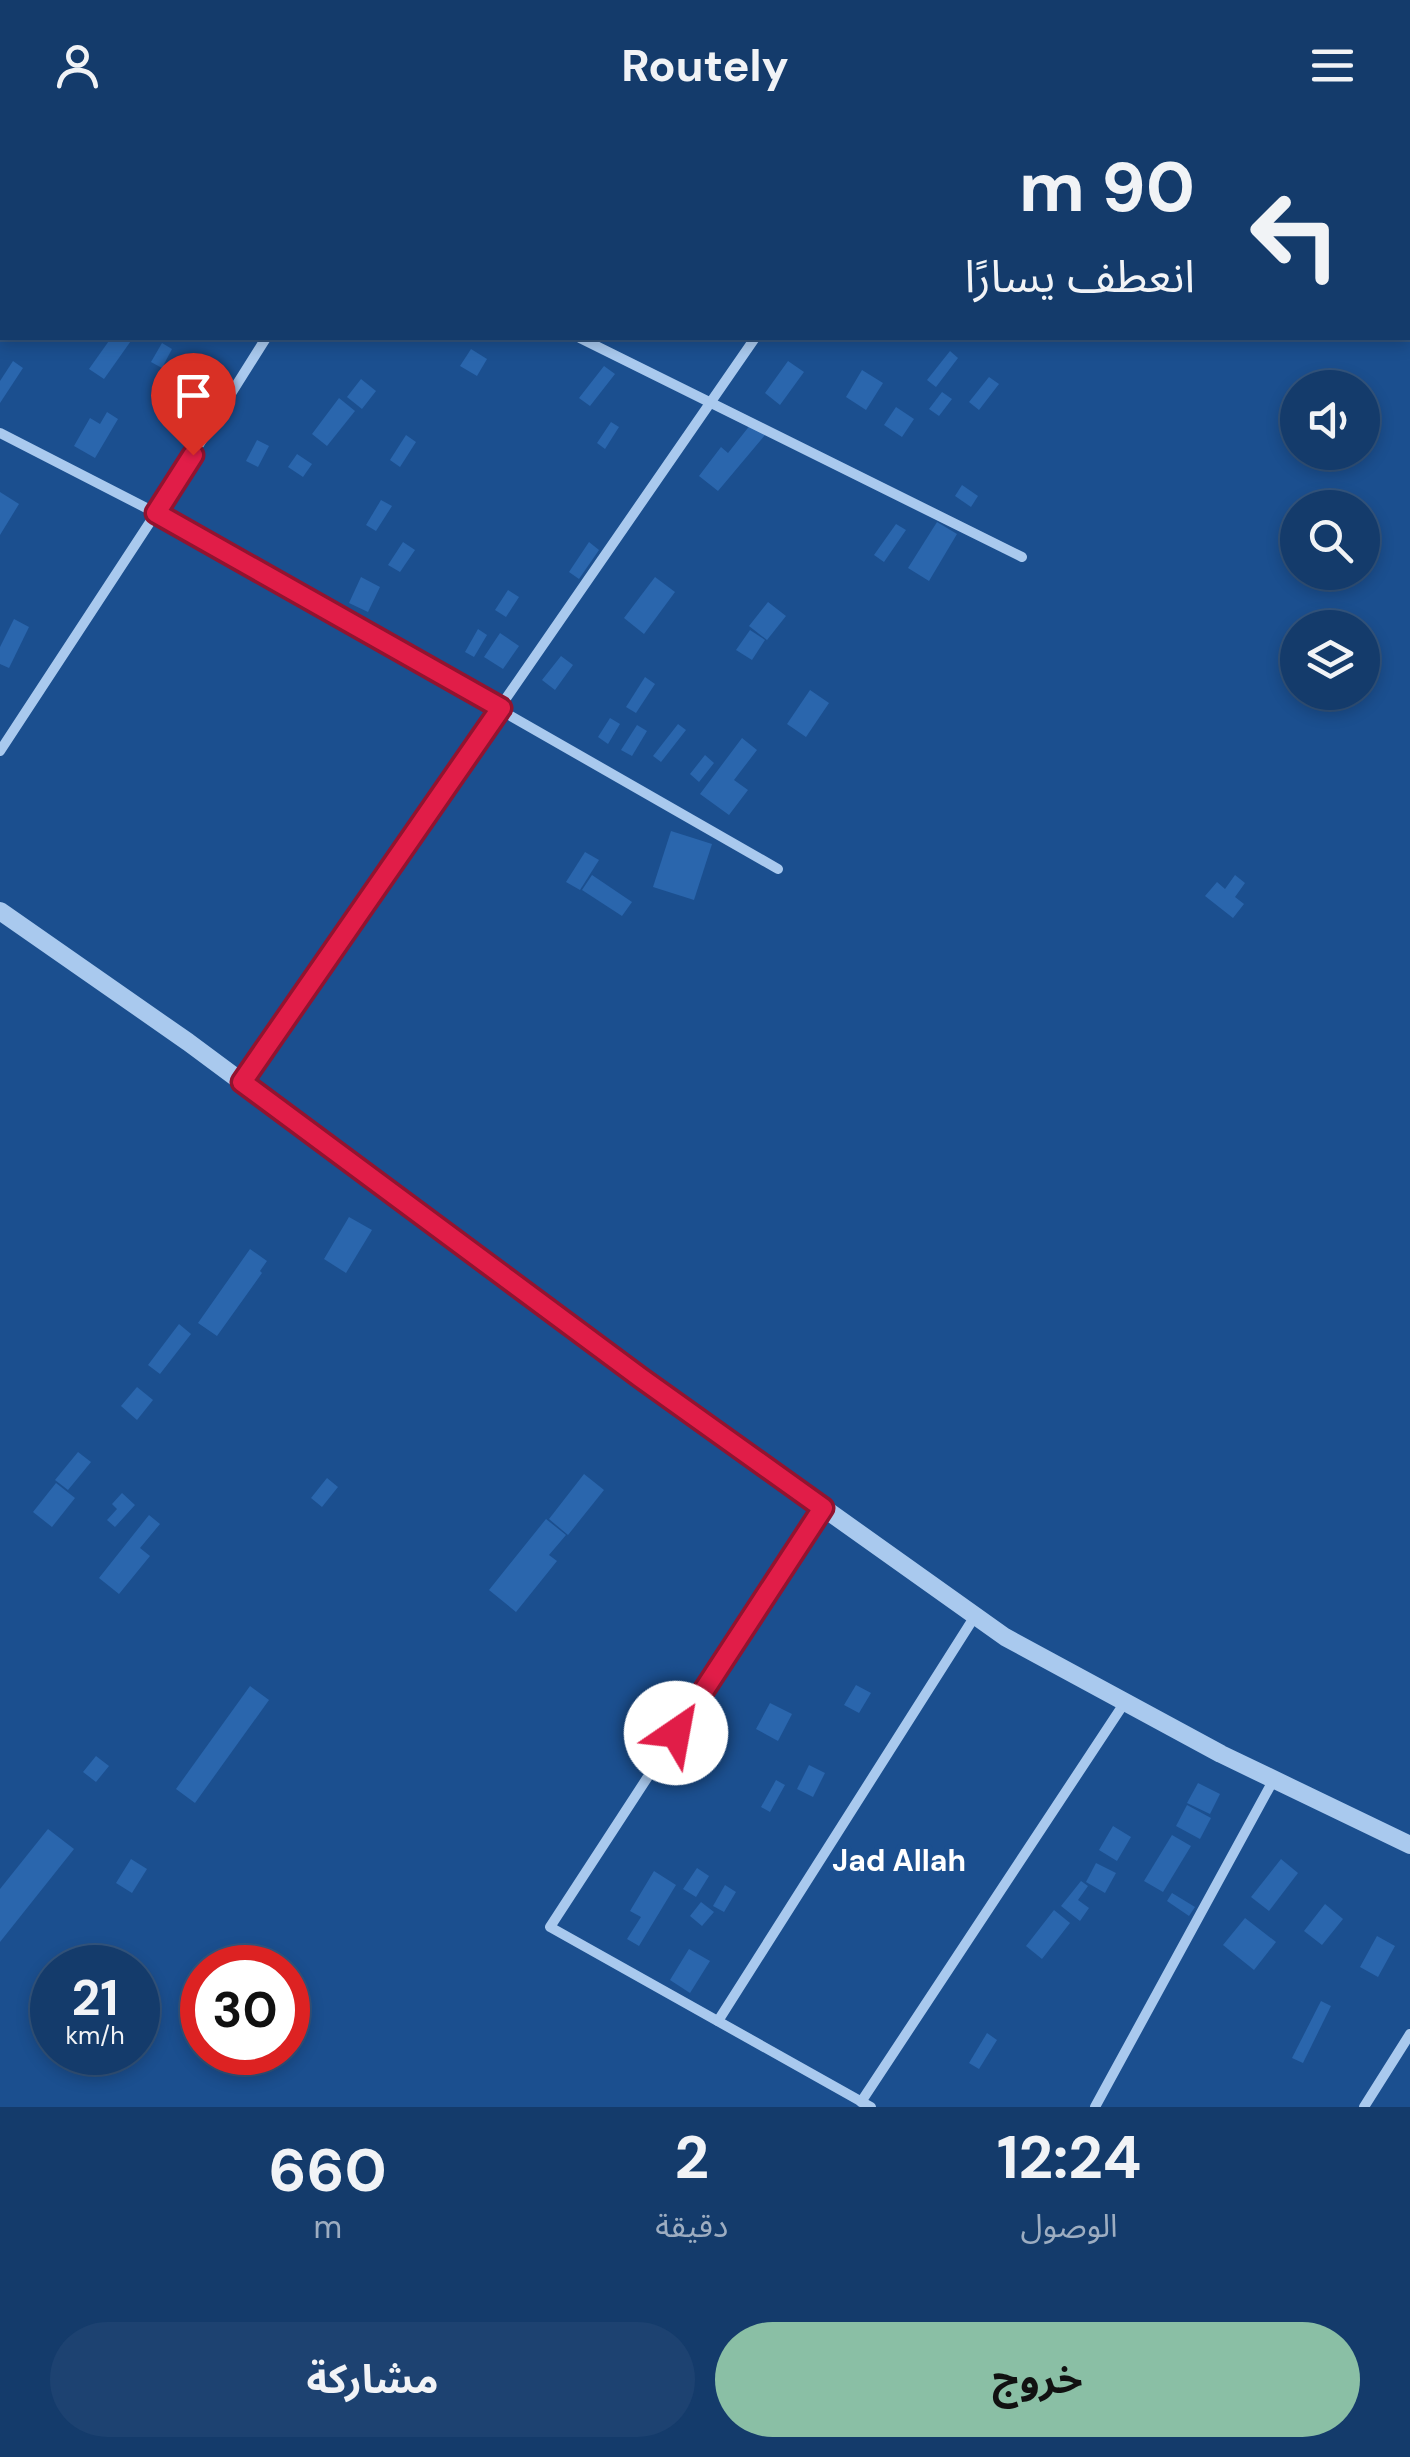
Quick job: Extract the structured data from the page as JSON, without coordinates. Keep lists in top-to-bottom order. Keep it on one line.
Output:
{"districts":["Jad Allah"],"page":{"header":"Routely","turn":["90 m","انعطف يسارًا"],"speed":"21 km/h","limit":"30","eta":["12:24","الوصول","2","دقيقة","660","m"],"buttons":["خروج","مشاركة"]}}
